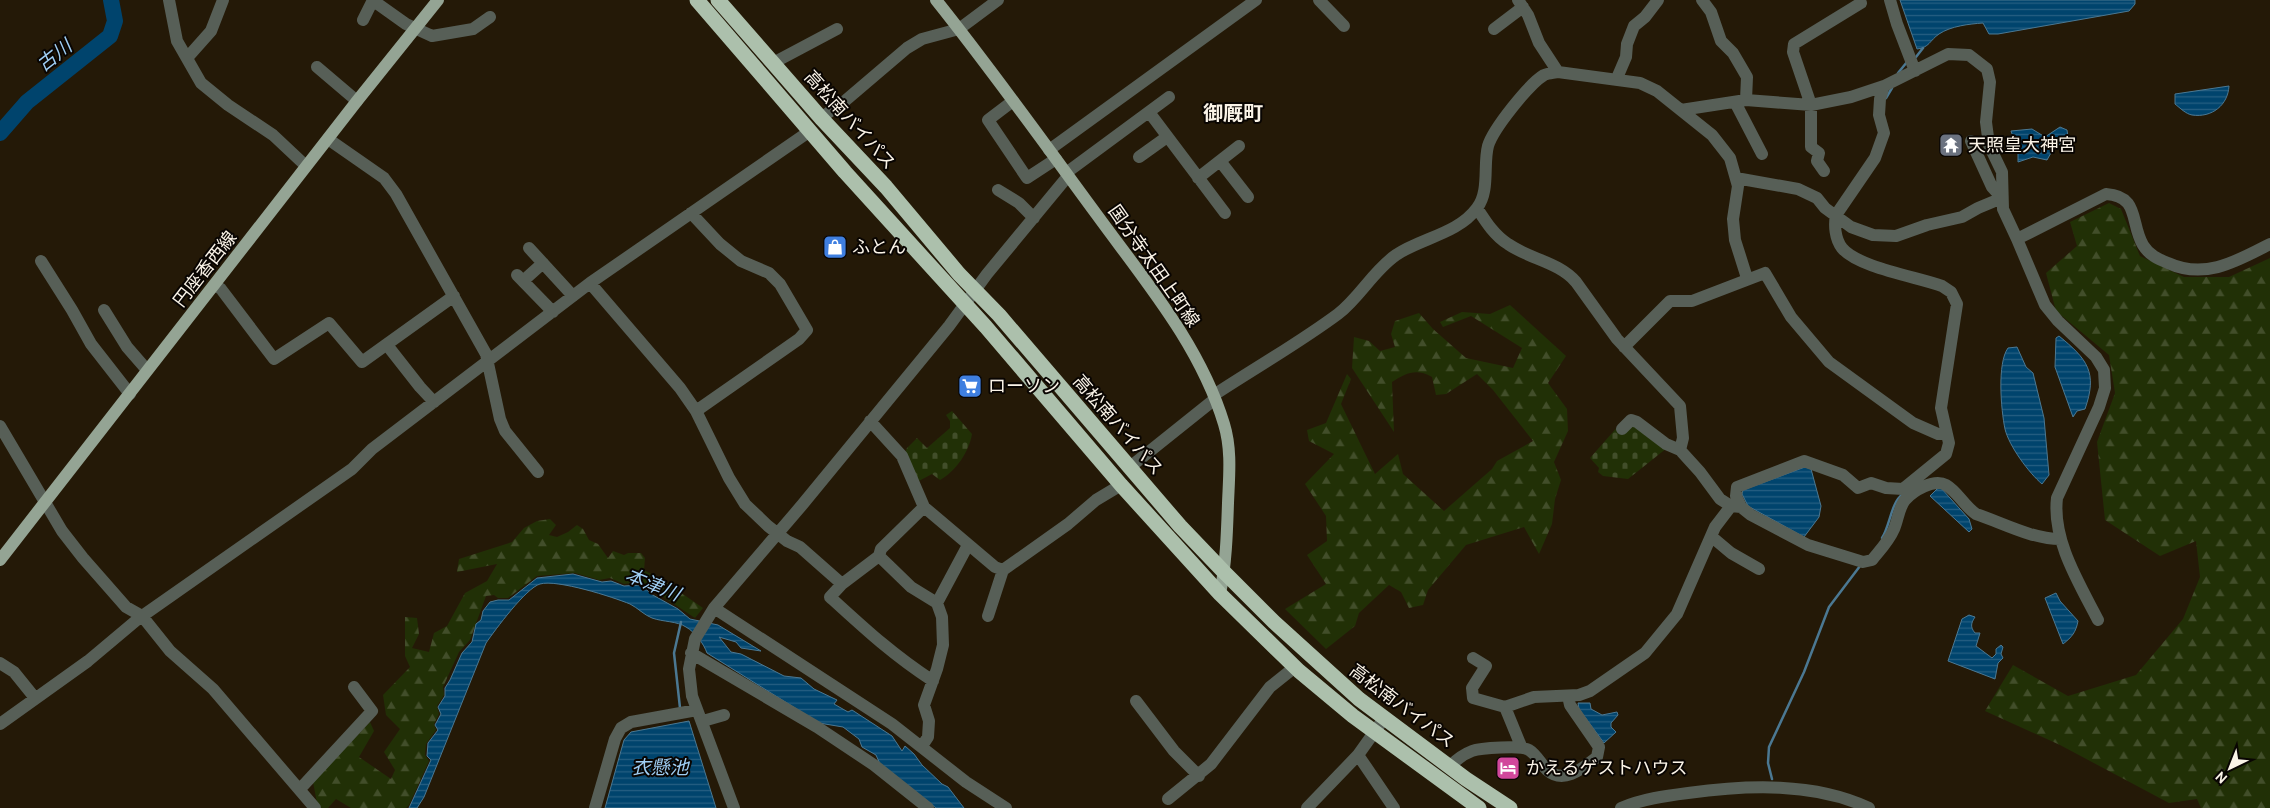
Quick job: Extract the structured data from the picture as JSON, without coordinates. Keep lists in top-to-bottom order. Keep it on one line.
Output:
{"streets":{"highway":["高松南バイパス"],"main road":["国分寺太田上町線","円座香西線"]},"crossings":[["高松南バイパス","国分寺太田上町線"]],"districts":["御厩町"],"water":["古川","本津川","衣懸池"],"places":{"temple":["天照皇大神宮"],"shop":["ふとん"],"supermarket":["ローソン"],"hotel":["かえるゲストハウス"]},"north":"bottom left"}
